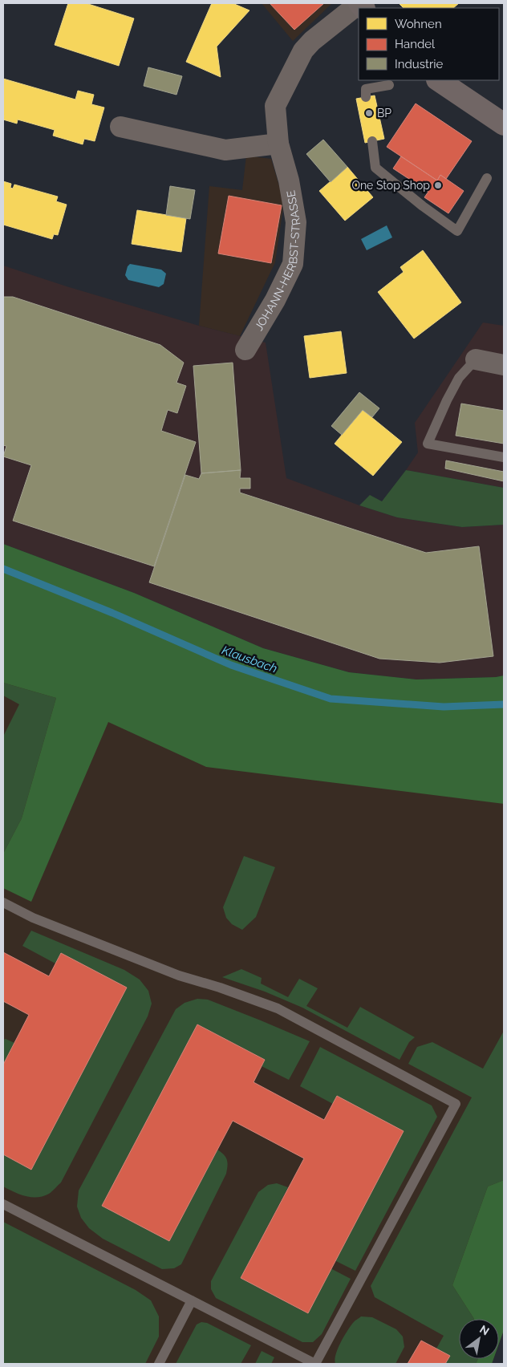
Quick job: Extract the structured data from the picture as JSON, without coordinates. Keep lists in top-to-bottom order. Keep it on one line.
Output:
{"streets":{"street":["JOHANN-HERBST-STRASSE"]},"water":["Klausbach"],"places":["BP","One Stop Shop"],"legend":["Wohnen","Handel","Industrie"],"north":"top right"}
